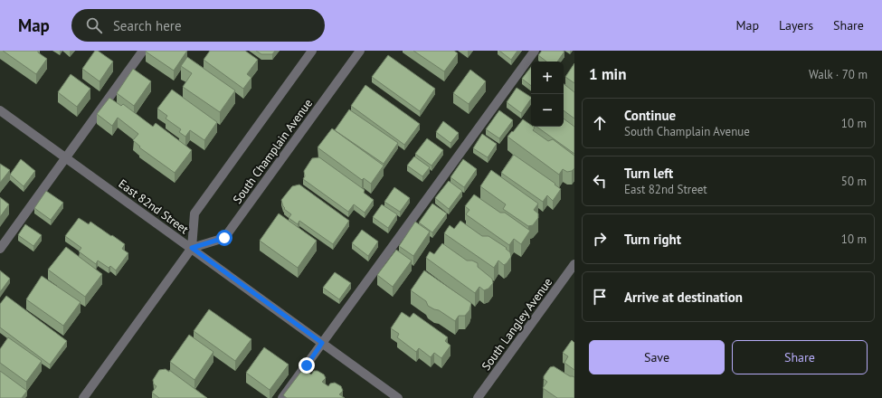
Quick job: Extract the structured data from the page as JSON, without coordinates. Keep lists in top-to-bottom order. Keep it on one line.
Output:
{"streets":{"street":["South Champlain Avenue","East 82nd Street","South Langley Avenue"]},"crossings":[["South Champlain Avenue","East 82nd Street"]],"page":{"header":"Map","search":"Search here","nav":["Map","Layers","Share"],"heading":["1 min","Walk · 70 m"],"map_buttons":["+","−"],"list":[["Continue","South Champlain Avenue","10 m"],["Turn left","East 82nd Street","50 m"],["Turn right","10 m"],"Arrive at destination"],"buttons":["Save","Share"]}}
